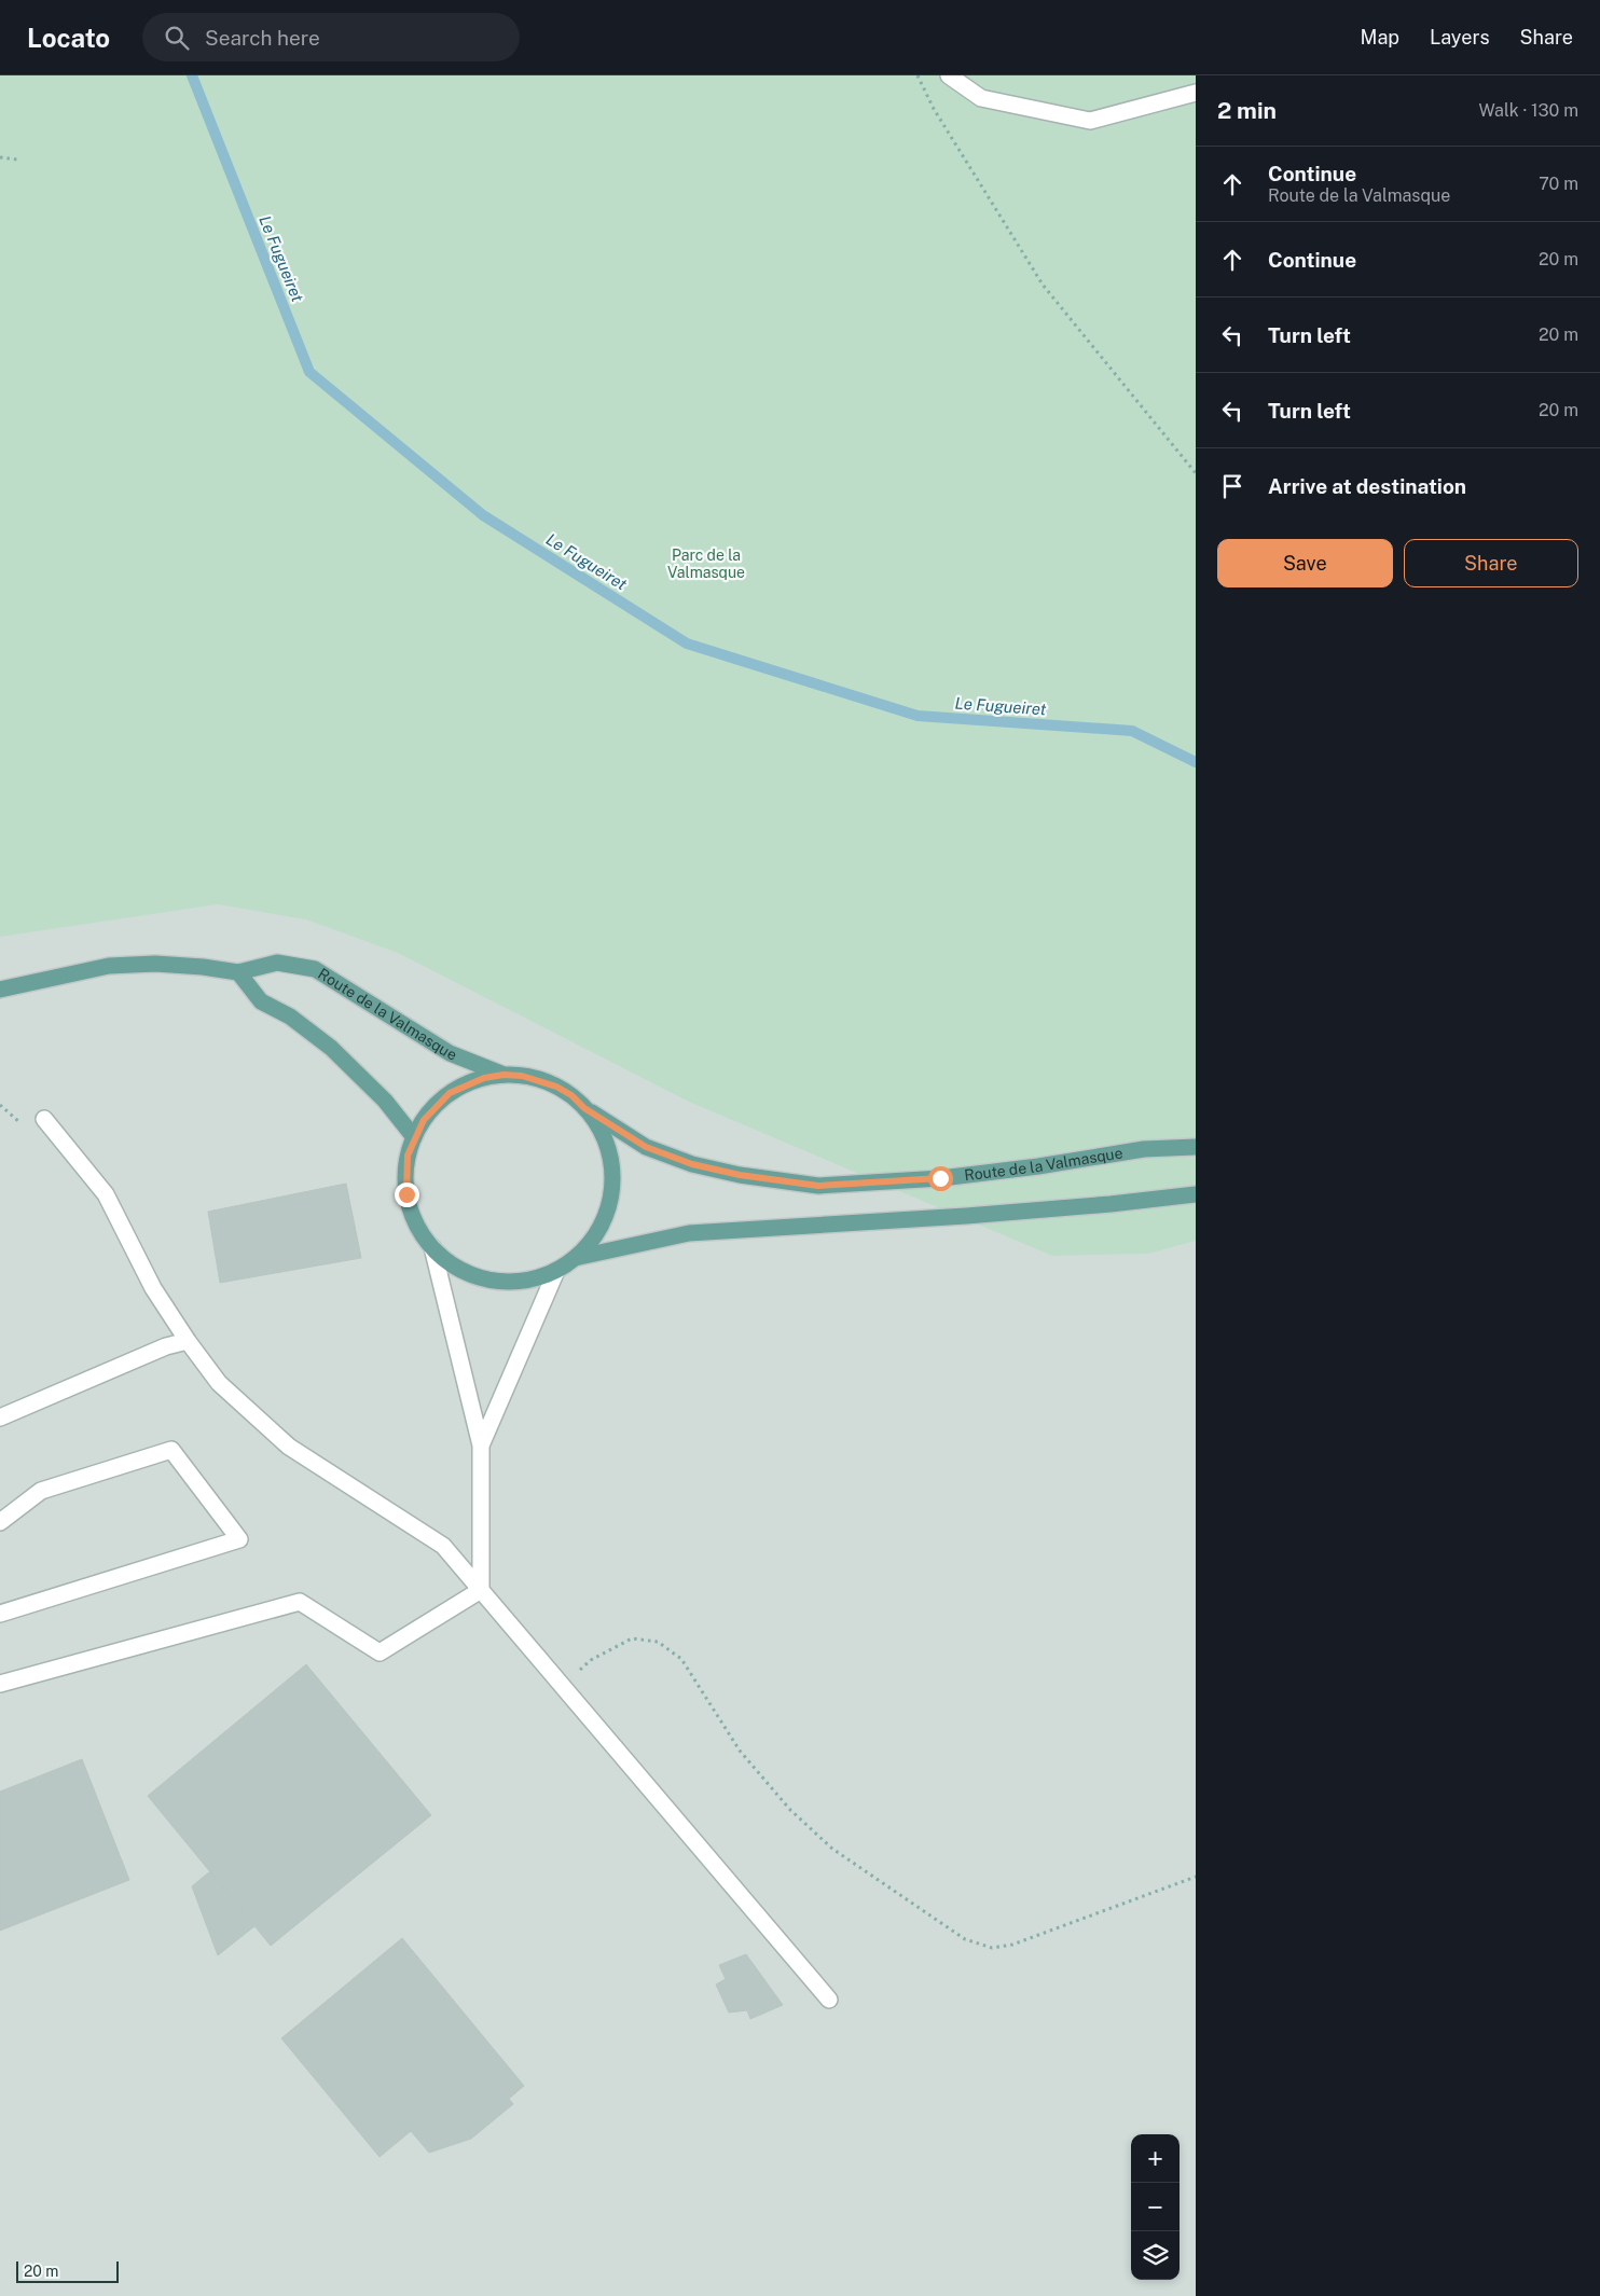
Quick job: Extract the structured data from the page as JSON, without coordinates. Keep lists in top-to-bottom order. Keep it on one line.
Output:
{"streets":{"main road":["Route de la Valmasque"]},"water":["Le Fugueiret"],"parks":["Parc de la Valmasque"],"scale_bar":"20 m","page":{"header":"Locato","search":"Search here","nav":["Map","Layers","Share"],"heading":["2 min","Walk · 130 m"],"list":[["Continue","Route de la Valmasque","70 m"],["Continue","20 m"],["Turn left","20 m"],["Turn left","20 m"],"Arrive at destination"],"buttons":["Save","Share"],"map_buttons":["+","−"],"scale":"20 m"}}
